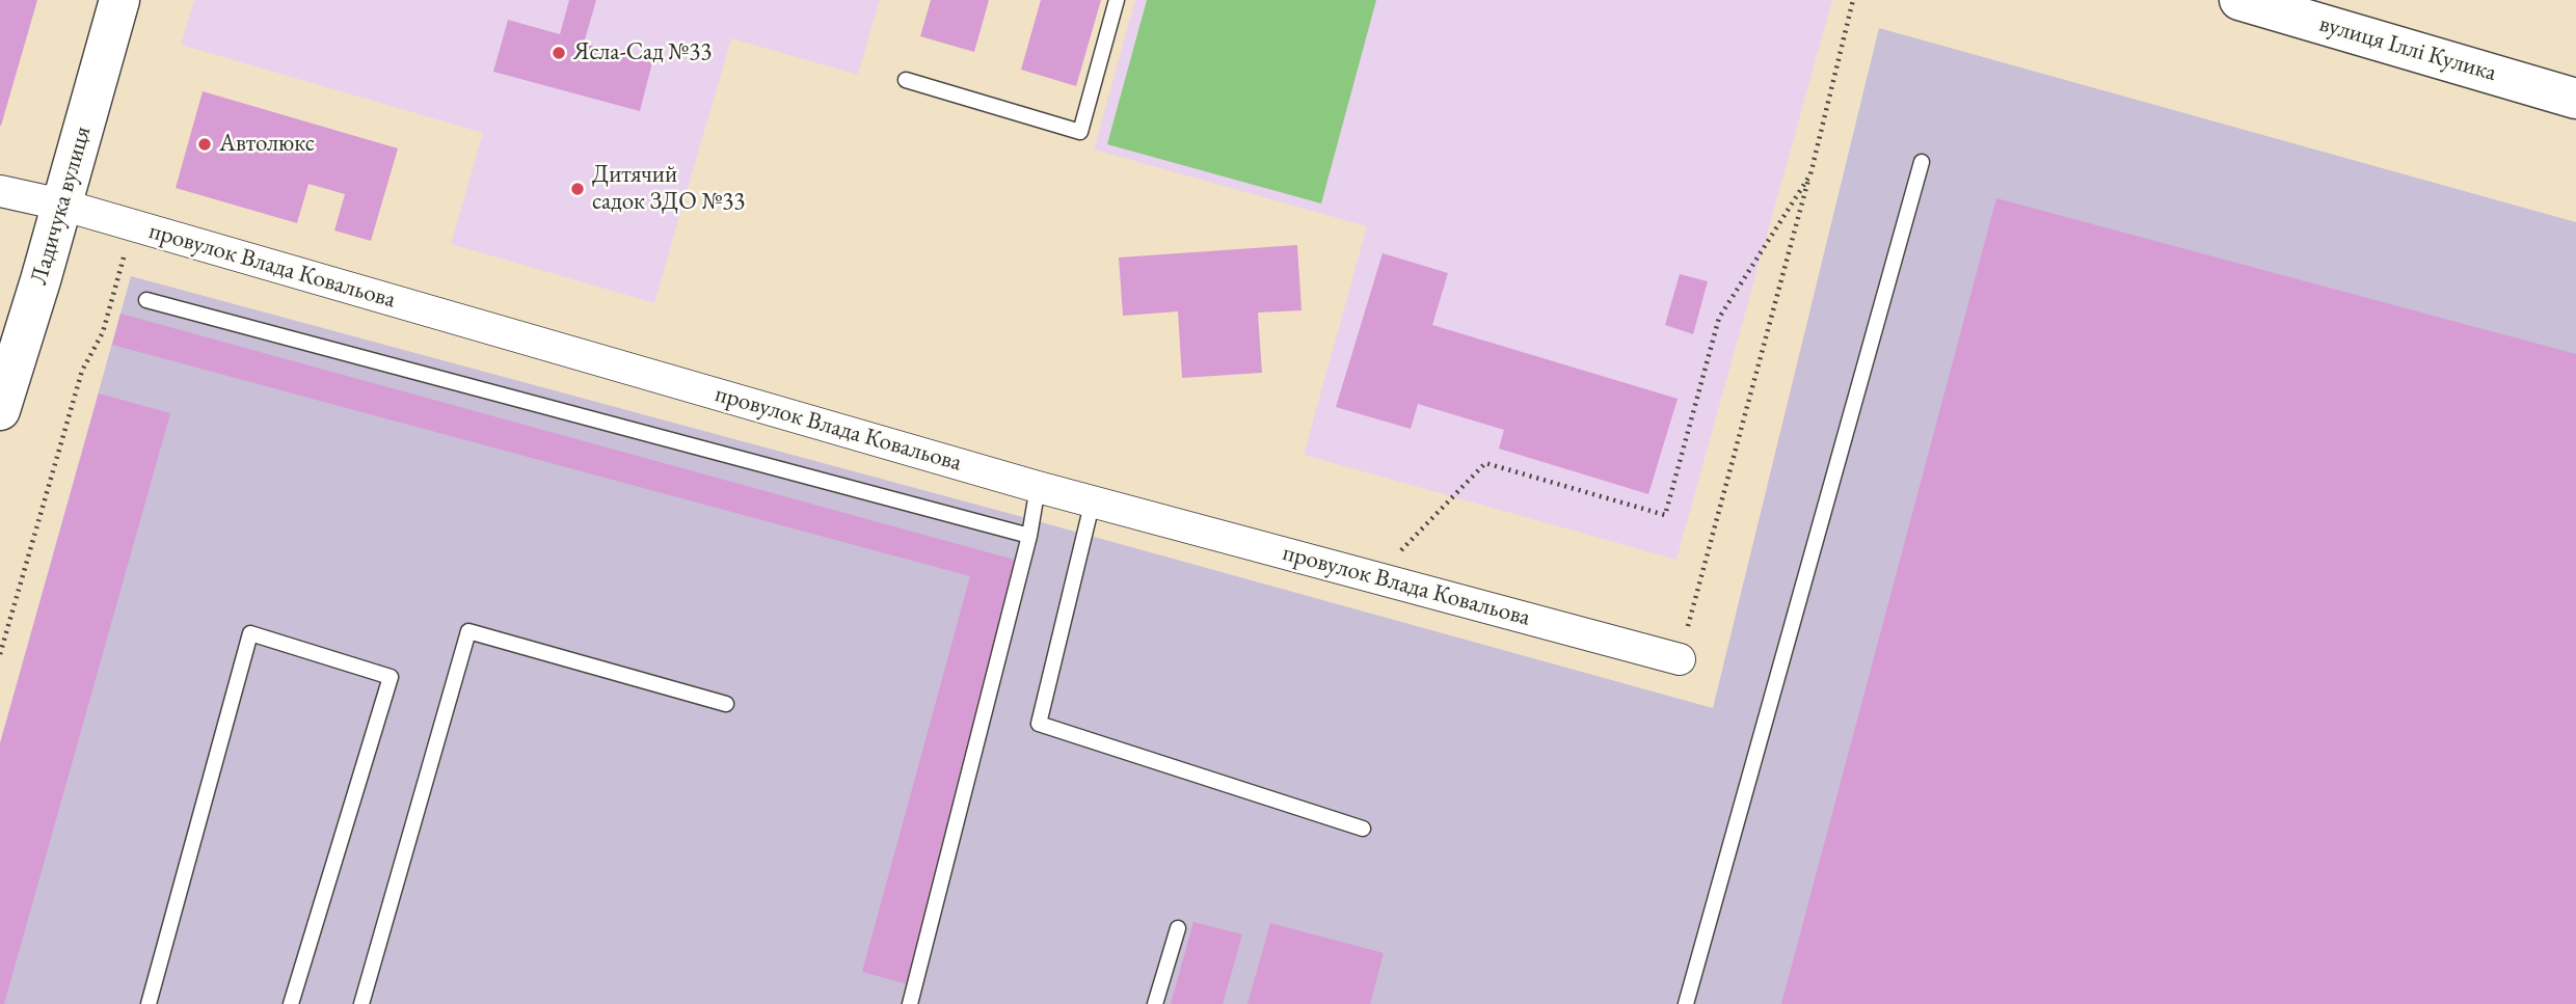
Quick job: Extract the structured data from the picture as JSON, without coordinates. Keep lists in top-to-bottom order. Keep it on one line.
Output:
{"streets":{"street":["вулиця Іллі Кулика","Ладичука вулиця","провулок Влада Ковальова"]},"crossings":[["Ладичука вулиця","провулок Влада Ковальова"]],"places":["Ясла-Сад №33","Автолюкс","Дитячий садок ЗДО №33"]}
